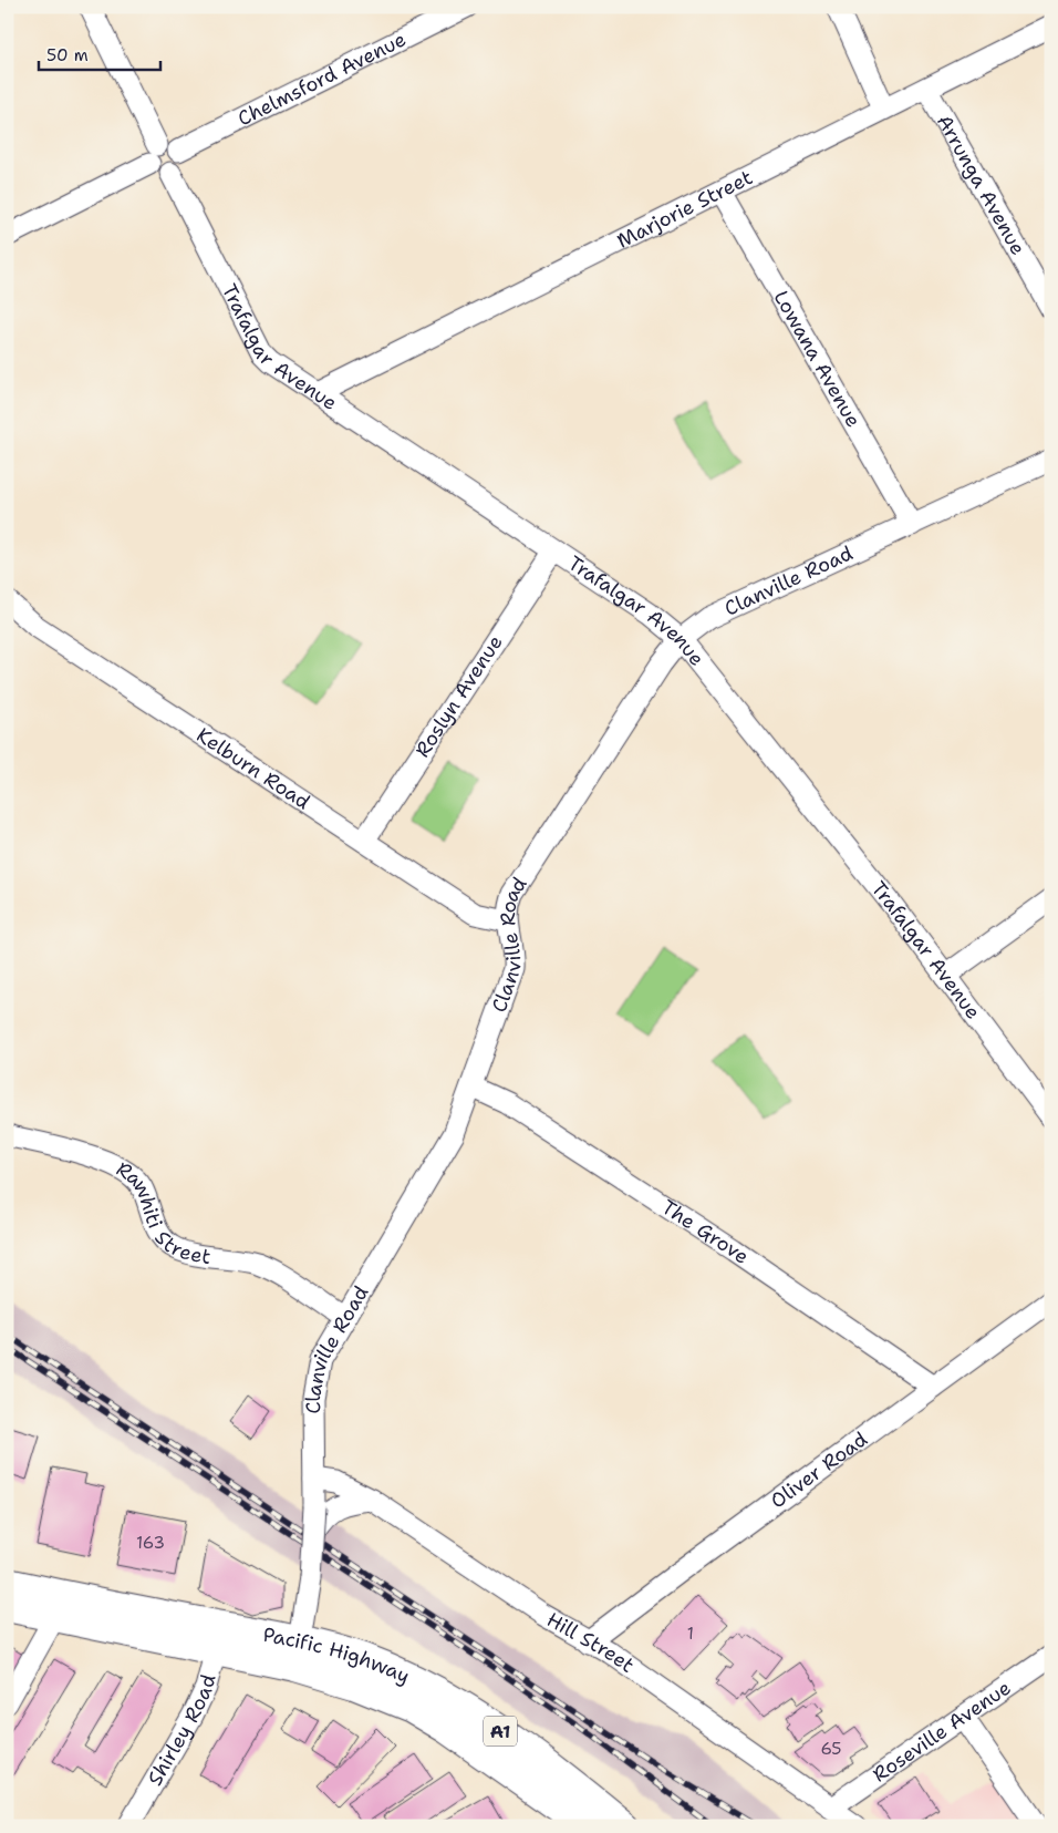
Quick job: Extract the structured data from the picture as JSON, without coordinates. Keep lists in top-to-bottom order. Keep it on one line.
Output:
{"streets":{"highway":["Pacific Highway","A1"],"street":["Chelmsford Avenue","Arrunga Avenue","Marjorie Street","Trafalgar Avenue","Lowana Avenue","Clanville Road","Roslyn Avenue","Kelburn Road","Rawhiti Street","The Grove","Oliver Road","Hill Street","Shirley Road","Roseville Avenue"]},"crossings":[["Chelmsford Avenue","Trafalgar Avenue"],["Arrunga Avenue","Marjorie Street"],["Marjorie Street","Trafalgar Avenue"],["Marjorie Street","Lowana Avenue"],["Trafalgar Avenue","Clanville Road"],["Trafalgar Avenue","Roslyn Avenue"],["Lowana Avenue","Clanville Road"],["Clanville Road","Kelburn Road"],["Clanville Road","Rawhiti Street"],["Clanville Road","The Grove"],["Clanville Road","Hill Street"],["Clanville Road","Pacific Highway"],["Roslyn Avenue","Kelburn Road"],["The Grove","Oliver Road"],["Oliver Road","Hill Street"],["Hill Street","Roseville Avenue"],["Pacific Highway","Shirley Road"]],"house_numbers":["163","1","65"],"scale_bar":"50 m"}
